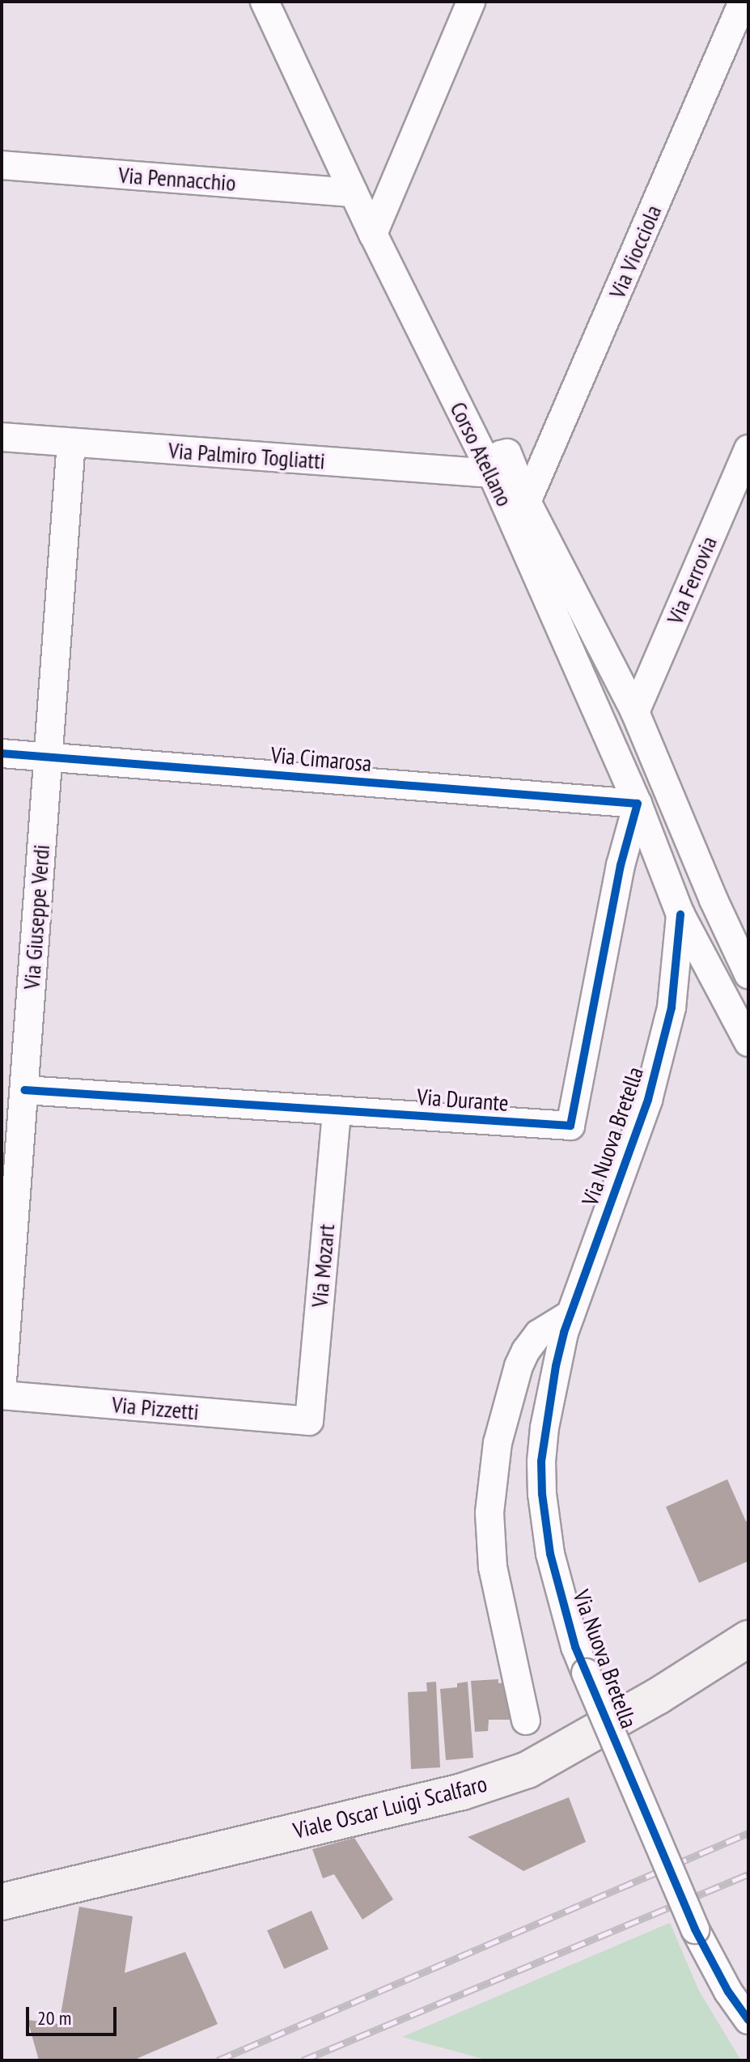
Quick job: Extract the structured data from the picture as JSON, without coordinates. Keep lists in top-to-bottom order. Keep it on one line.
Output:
{"streets":{"street":["Via Pennacchio","Via Viocciola","Corso Atellano","Via Palmiro Togliatti","Via Ferrovia","Via Cimarosa","Via Giuseppe Verdi","Via Durante","Via Nuova Bretella","Via Mozart","Via Pizzetti","Viale Oscar Luigi Scalfaro"]},"crossings":[["Via Pennacchio","Corso Atellano"],["Corso Atellano","Via Palmiro Togliatti"],["Corso Atellano","Via Cimarosa"],["Corso Atellano","Via Durante"],["Corso Atellano","Via Nuova Bretella"],["Via Palmiro Togliatti","Via Giuseppe Verdi"],["Via Cimarosa","Via Giuseppe Verdi"],["Via Cimarosa","Via Durante"],["Via Giuseppe Verdi","Via Durante"],["Via Giuseppe Verdi","Via Pizzetti"],["Via Durante","Via Mozart"],["Via Mozart","Via Pizzetti"]],"scale_bar":"20 m"}
